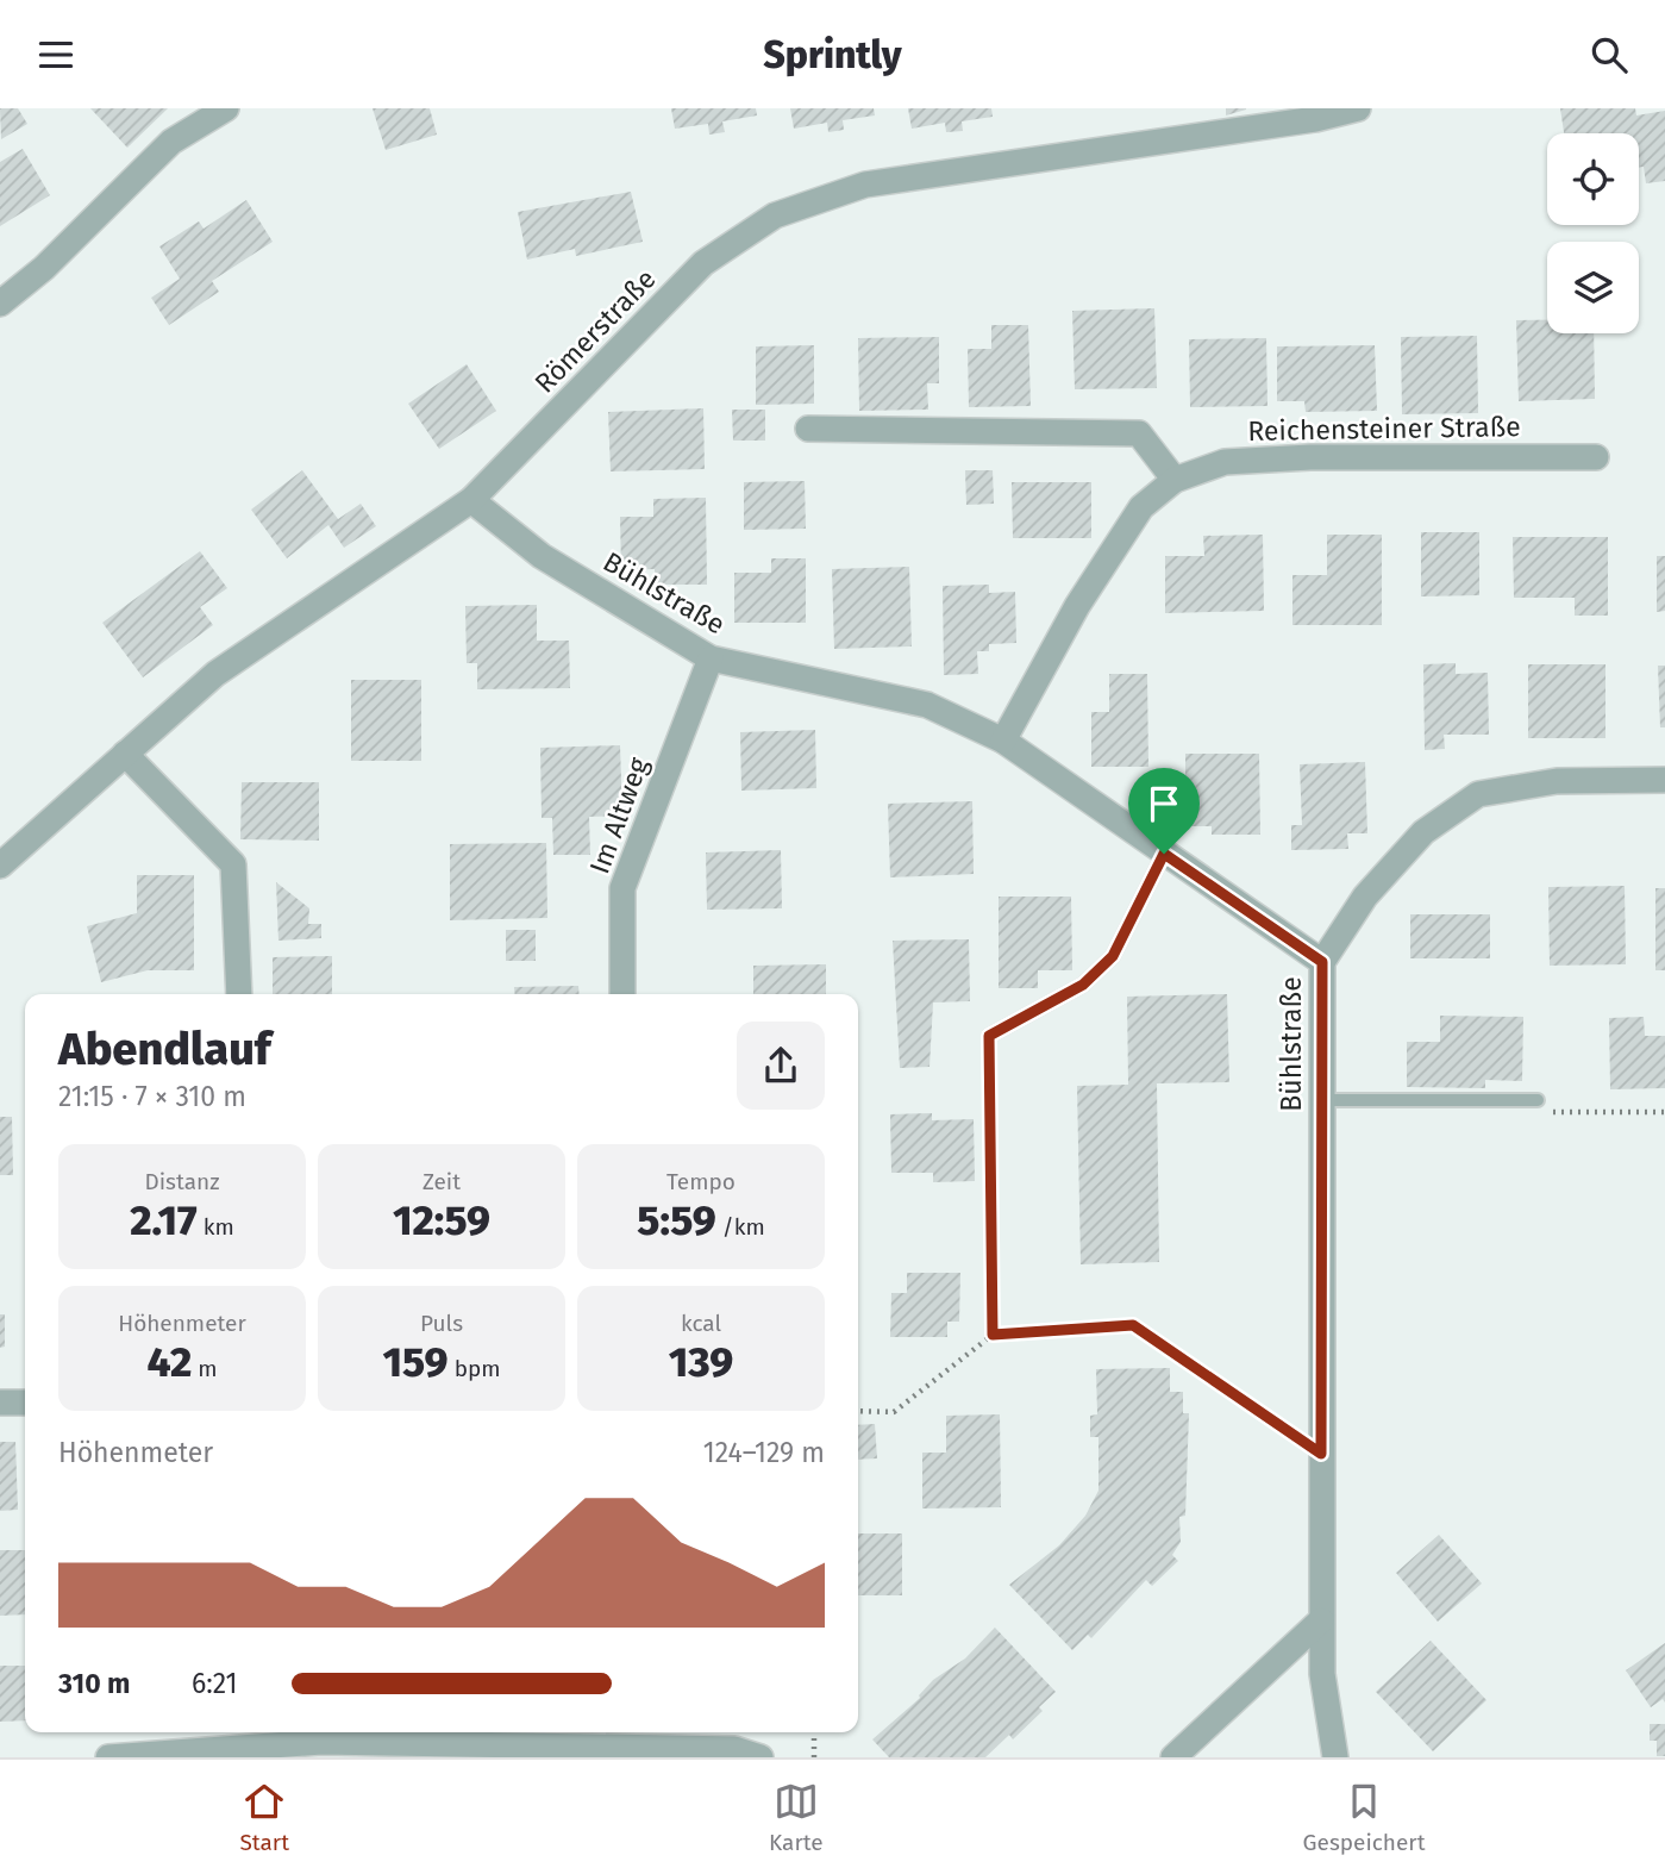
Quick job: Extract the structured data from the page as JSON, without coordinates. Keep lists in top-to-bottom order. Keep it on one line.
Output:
{"streets":{"street":["Römerstraße","Reichensteiner Straße","Bühlstraße","Im Altweg"]},"crossings":[["Römerstraße","Bühlstraße"],["Reichensteiner Straße","Bühlstraße"],["Bühlstraße","Im Altweg"]],"page":{"header":"Sprintly","heading":["Abendlauf","21:15 · 7 × 310 m"],"stats":[["Distanz","2.17 km"],["Zeit","12:59"],["Tempo","5:59 /km"],["Höhenmeter","42 m"],["Puls","159 bpm"],["kcal","139"]],"chart":["Höhenmeter","124–129 m"],"list":[{"name":"310 m","note":"6:21"}],"tabs":["Start","Karte","Gespeichert"]}}
